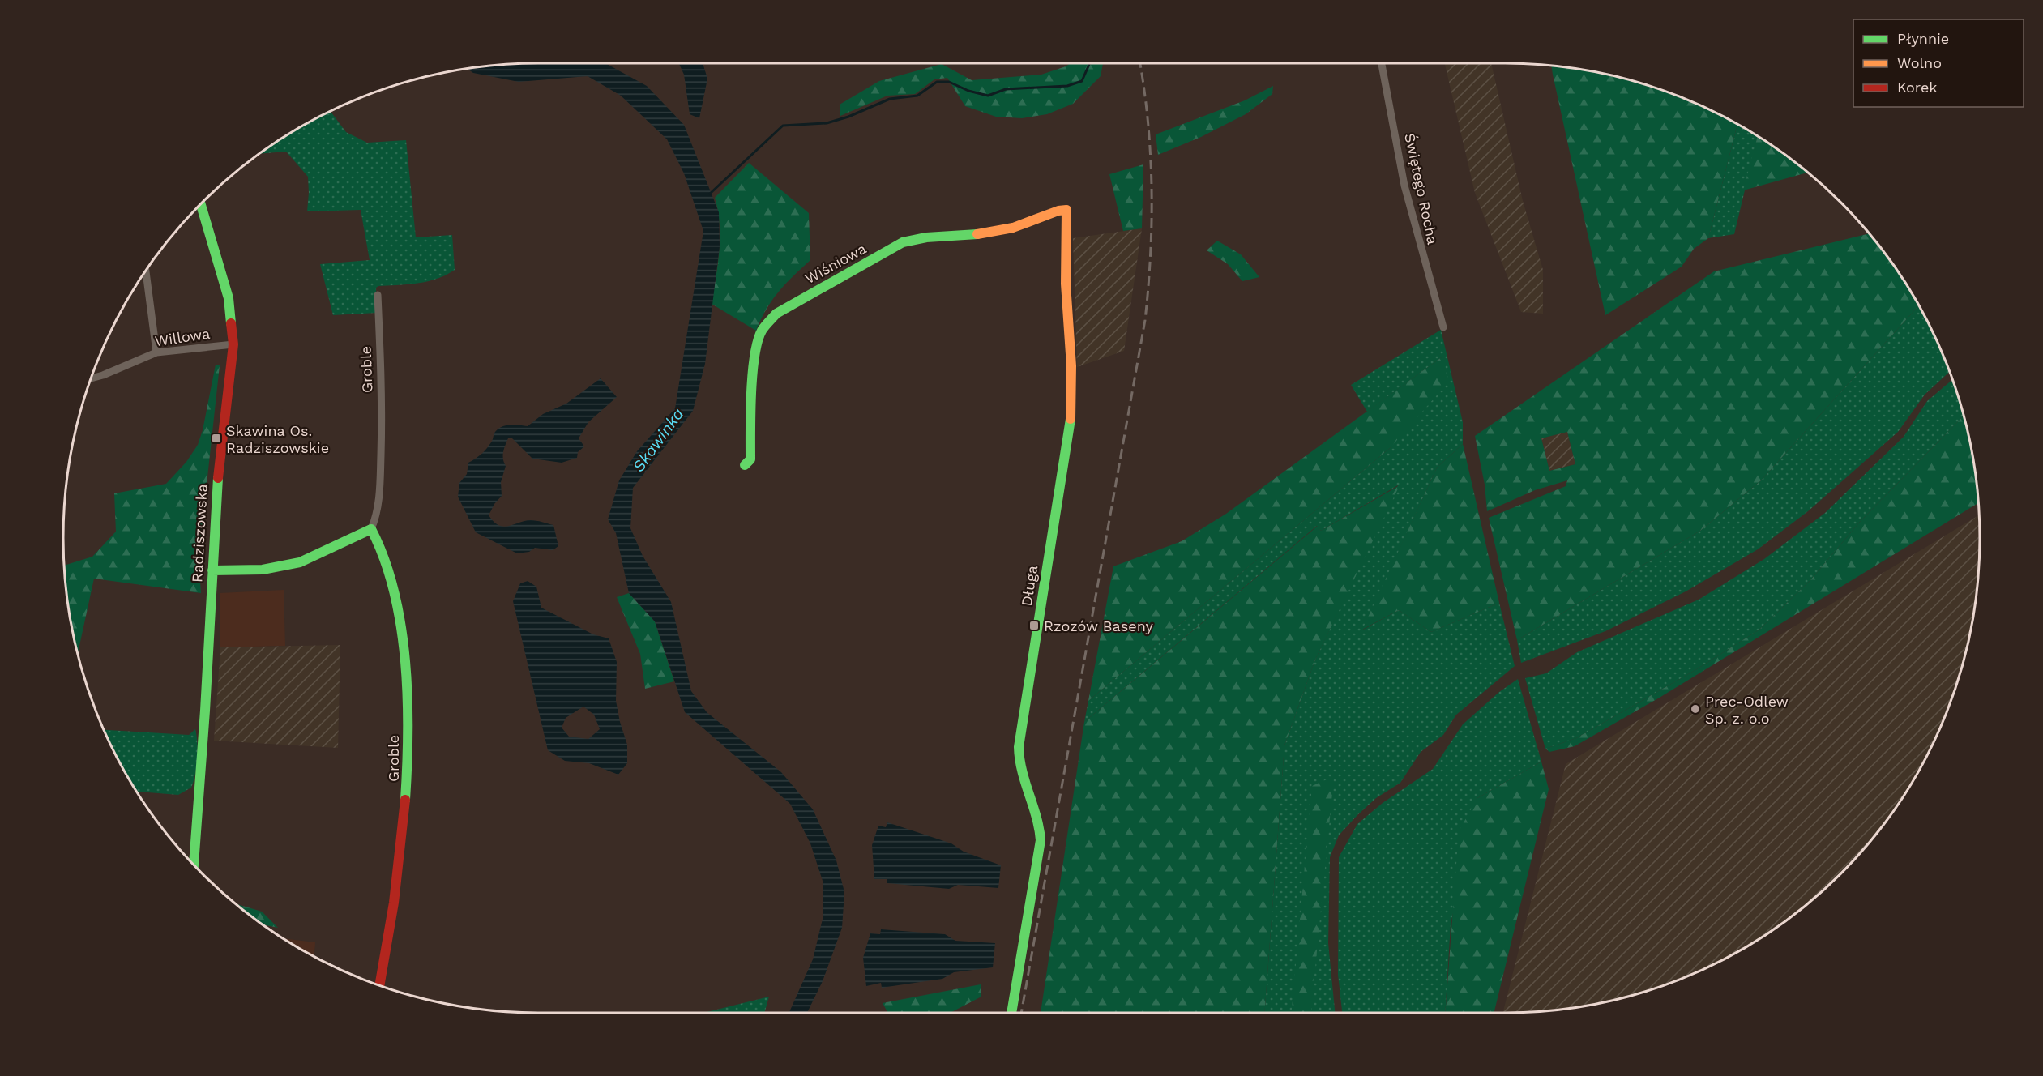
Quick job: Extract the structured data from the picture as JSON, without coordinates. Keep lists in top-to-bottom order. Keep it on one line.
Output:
{"streets":{"street":["Świętego Rocha","Wiśniowa","Willowa","Groble","Radziszowska","Długa"]},"crossings":[["Wiśniowa","Długa"],["Willowa","Radziszowska"]],"water":["Skawinka"],"places":{"transit":["Skawina Os. Radziszowskie","Rzozów Baseny"],"other":["Prec-Odlew Sp. z. o.o"]},"legend":["Płynnie","Wolno","Korek"]}
